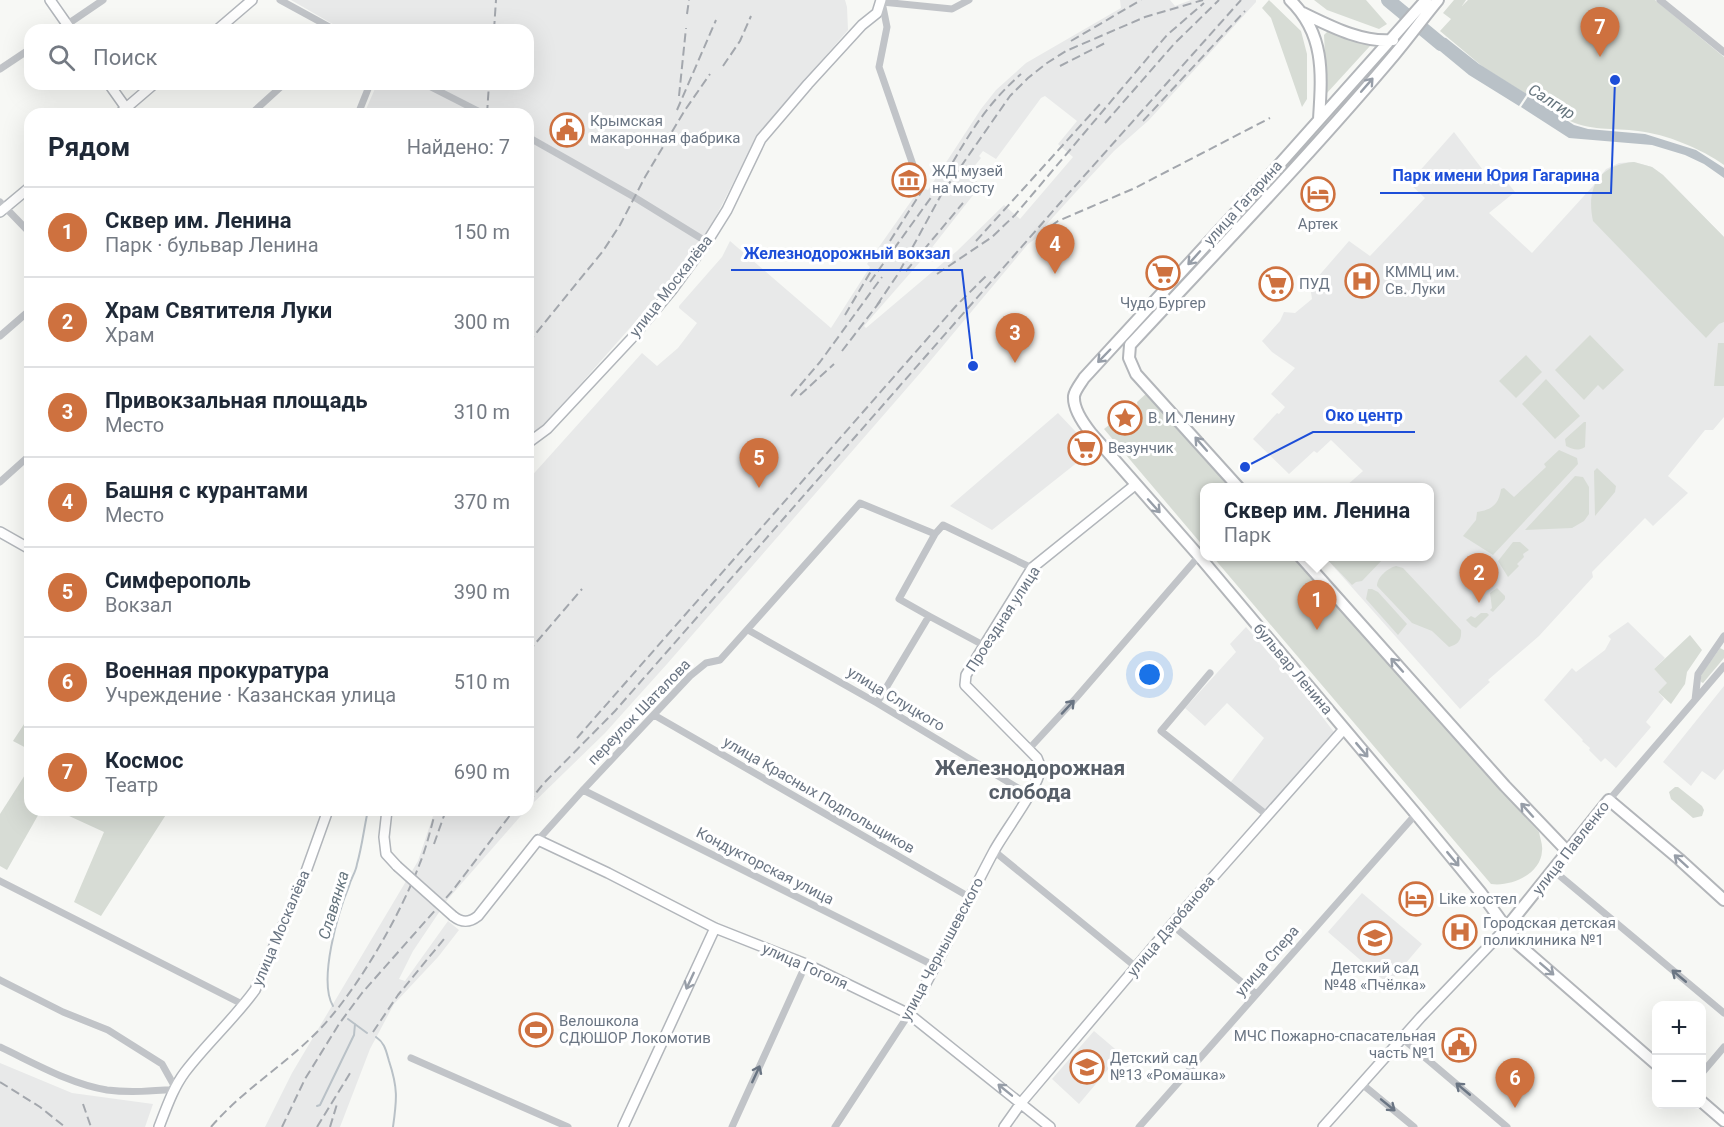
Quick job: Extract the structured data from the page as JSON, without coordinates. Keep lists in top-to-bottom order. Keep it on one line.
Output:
{"streets":{"main road":["улица Гагарина","улица Москалёва","Проездная улица","бульвар Ленина","улица Павленко","улица Дзюбанова","улица Чернышевского","улица Гоголя"],"street":["улица Слуцкого","переулок Шаталова","улица Красных Подпольщиков","Кондукторская улица","улица Спера"]},"crossings":[["улица Гагарина","бульвар Ленина"],["Проездная улица","бульвар Ленина"],["Проездная улица","улица Чернышевского"],["бульвар Ленина","улица Павленко"],["бульвар Ленина","улица Дзюбанова"],["бульвар Ленина","улица Спера"],["улица Слуцкого","переулок Шаталова"],["улица Слуцкого","улица Чернышевского"],["переулок Шаталова","улица Красных Подпольщиков"],["переулок Шаталова","Кондукторская улица"],["переулок Шаталова","улица Гоголя"],["улица Красных Подпольщиков","улица Чернышевского"],["Кондукторская улица","улица Чернышевского"],["улица Дзюбанова","улица Гоголя"],["улица Чернышевского","улица Гоголя"]],"districts":["Железнодорожная слобода"],"water":["Салгир","Славянка"],"places":{"other":["Парк имени Юрия Гагарина","Железнодорожный вокзал","Око центр"],"public building":["Крымская макаронная фабрика","МЧС Пожарно-спасательная часть №1"],"museum":["ЖД музей на мосту"],"hotel":["Артек","Like хостел"],"supermarket":["Чудо Бургер","ПУД","Везунчик"],"hospital":["КММЦ им. Св. Луки","Городская детская поликлиника №1"],"place":["В. И. Ленину"],"school or university":["Детский сад №48 «Пчёлка»","Детский сад №13 «Ромашка»"],"sports":["Велошкола СДЮШОР Локомотив"]},"page":{"pins":["7","4","3","5","2","1","6"],"search":"Поиск","heading":["Рядом","Найдено: 7"],"list":[{"mark":"1","name":"Сквер им. Ленина","note":"Парк · бульвар Ленина","value":"150 m"},{"mark":"2","name":"Храм Святителя Луки","note":"Храм","value":"300 m"},{"mark":"3","name":"Привокзальная площадь","note":"Место","value":"310 m"},{"mark":"4","name":"Башня с курантами","note":"Место","value":"370 m"},{"mark":"5","name":"Симферополь","note":"Вокзал","value":"390 m"},{"mark":"6","name":"Военная прокуратура","note":"Учреждение · Казанская улица","value":"510 m"},{"mark":"7","name":"Космос","note":"Театр","value":"690 m"}],"popup":["Сквер им. Ленина","Парк"],"map_buttons":["+","−"]}}
